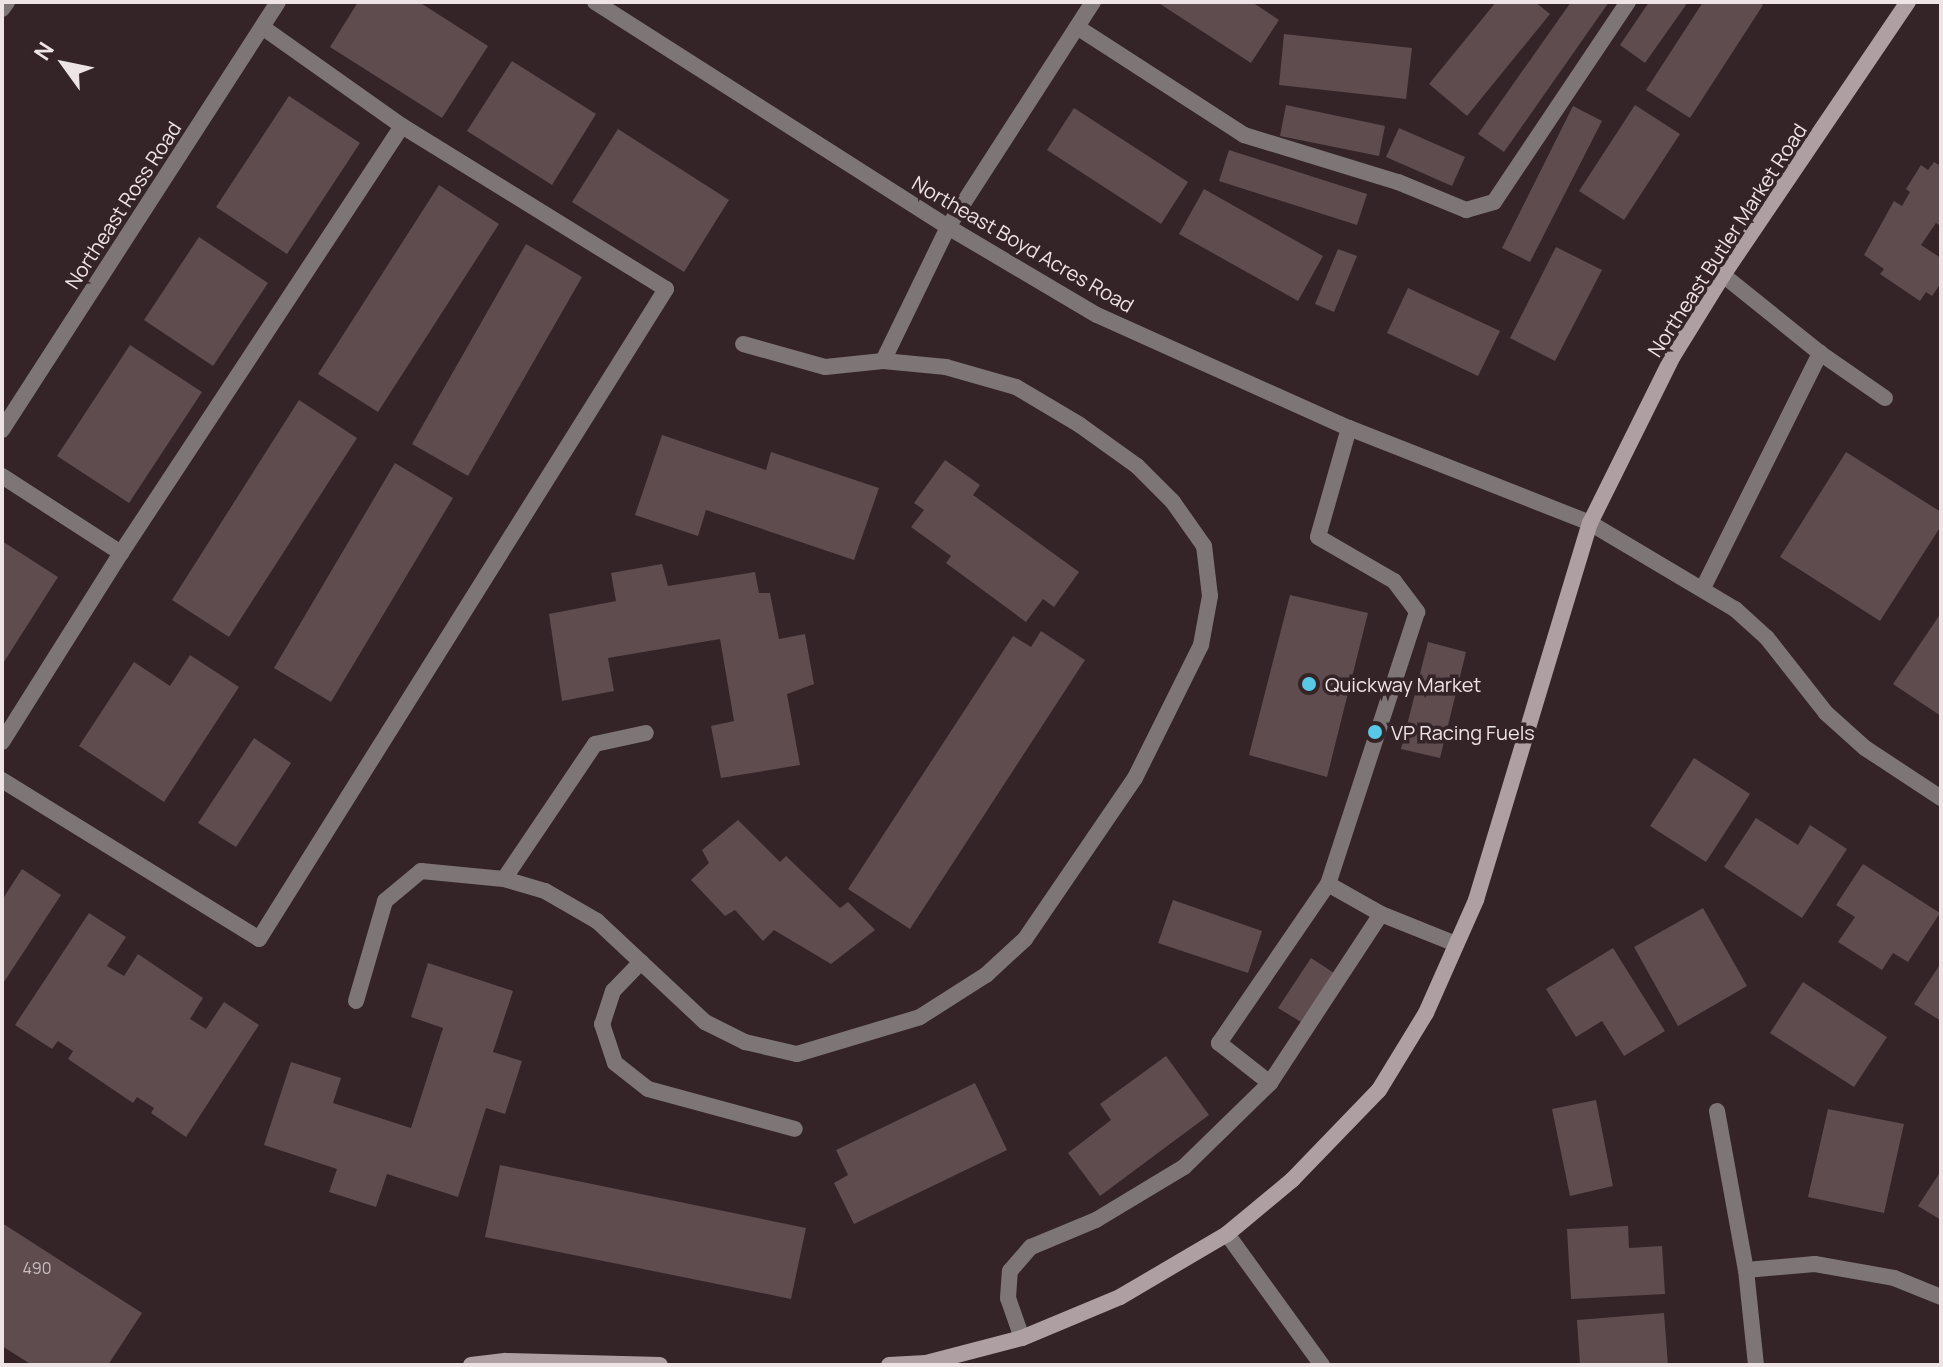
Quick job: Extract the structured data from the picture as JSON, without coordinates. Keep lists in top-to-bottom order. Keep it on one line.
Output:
{"streets":{"main road":["Northeast Butler Market Road"],"street":["Northeast Ross Road","Northeast Boyd Acres Road"]},"crossings":[["Northeast Butler Market Road","Northeast Boyd Acres Road"]],"places":["Quickway Market","VP Racing Fuels"],"house_numbers":["490"],"north":"top left"}
